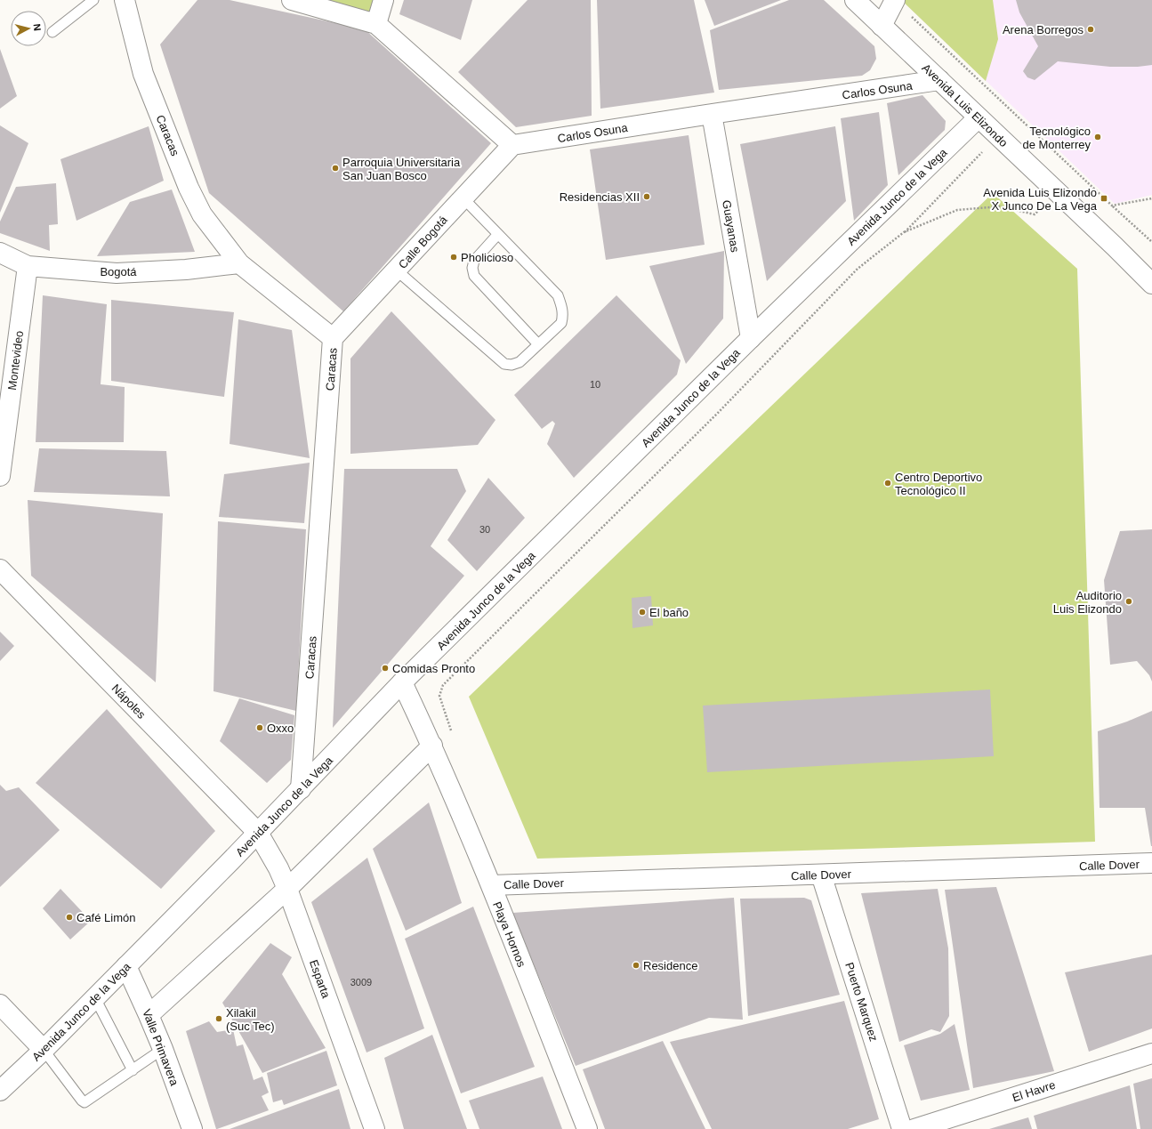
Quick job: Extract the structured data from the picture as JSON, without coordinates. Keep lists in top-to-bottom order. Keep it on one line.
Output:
{"streets":{"street":["Carlos Osuna","Avenida Luis Elizondo","Caracas","Avenida Junco de la Vega","Guayanas","Calle Bogotá","Bogotá","Montevideo","Nápoles","Calle Dover","Playa Hornos","Esparta","Puerto Marquez","Valle Primavera","El Havre"]},"crossings":[["Carlos Osuna","Avenida Luis Elizondo"],["Carlos Osuna","Guayanas"],["Carlos Osuna","Calle Bogotá"],["Avenida Luis Elizondo","Avenida Junco de la Vega"],["Caracas","Avenida Junco de la Vega"],["Caracas","Calle Bogotá"],["Caracas","Bogotá"],["Avenida Junco de la Vega","Guayanas"],["Avenida Junco de la Vega","Nápoles"],["Avenida Junco de la Vega","Playa Hornos"],["Avenida Junco de la Vega","Esparta"],["Avenida Junco de la Vega","Valle Primavera"],["Bogotá","Montevideo"],["Nápoles","Esparta"],["Calle Dover","Playa Hornos"],["Calle Dover","Puerto Marquez"]],"places":{"other":["Arena Borregos","Tecnológico de Monterrey","Parroquia Universitaria San Juan Bosco","Residencias XII","Pholicioso","Centro Deportivo Tecnológico II","Auditorio Luis Elizondo","El baño","Comidas Pronto","Oxxo","Café Limón","Residence","Xilakil (Suc Tec)"],"transit":["Avenida Luis Elizondo X Junco De La Vega"]},"house_numbers":["10","30","3009"],"north":"right"}
